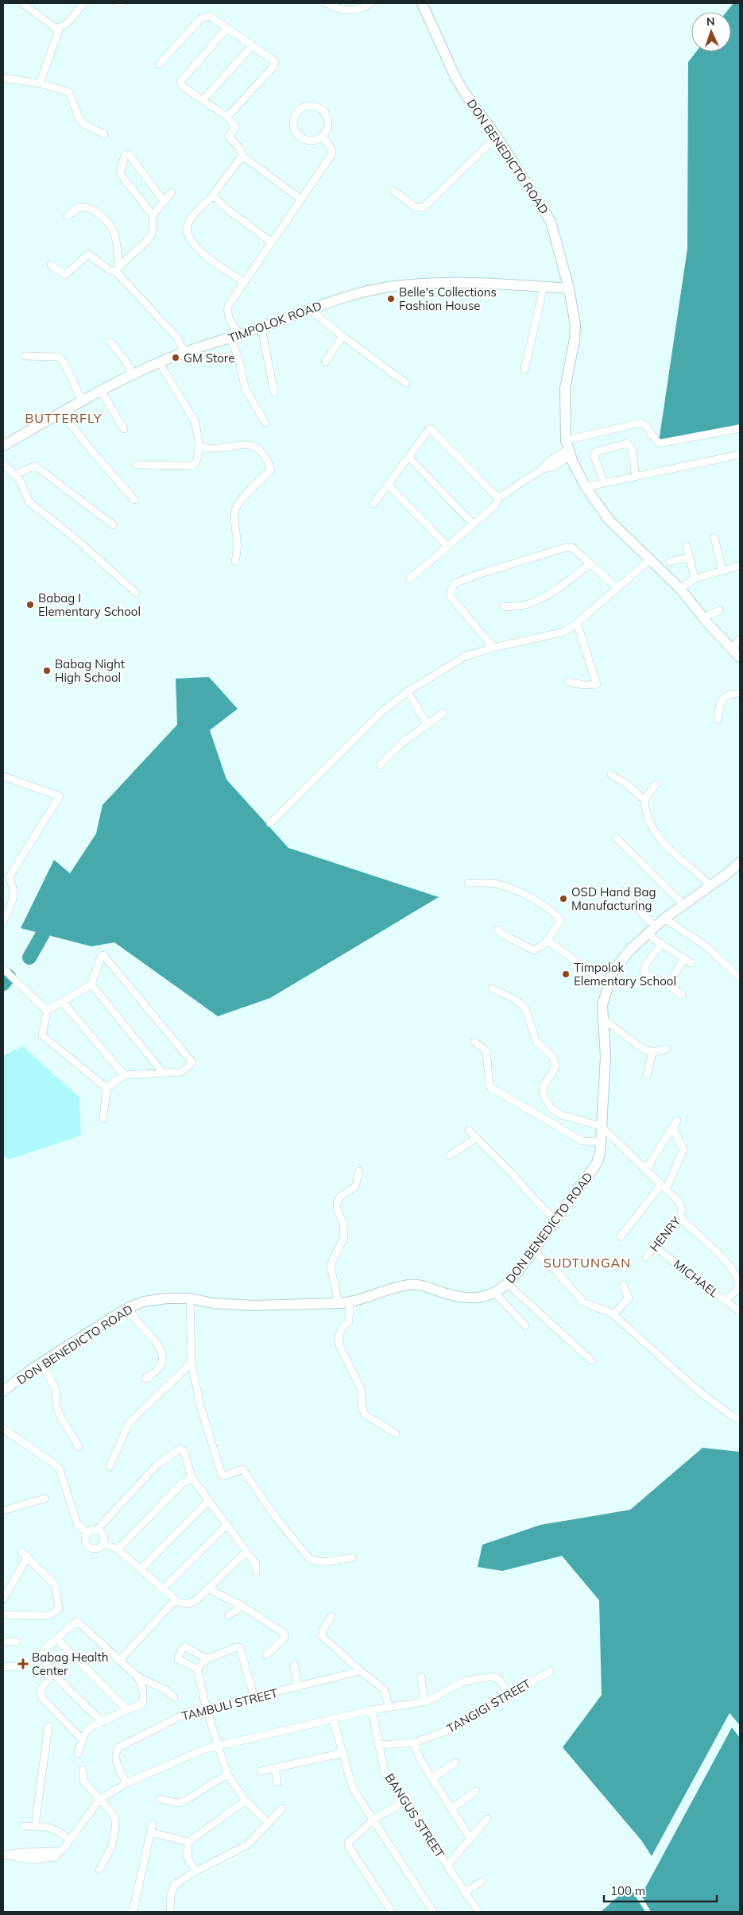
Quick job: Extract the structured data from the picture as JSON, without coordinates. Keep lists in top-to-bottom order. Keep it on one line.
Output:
{"streets":{"street":["DON BENEDICTO ROAD","TIMPOLOK ROAD","HENRY","MICHAEL","TAMBULI STREET","TANGIGI STREET","BANGUS STREET"]},"crossings":[["DON BENEDICTO ROAD","TIMPOLOK ROAD"],["HENRY","MICHAEL"],["TANGIGI STREET","BANGUS STREET"]],"districts":["BUTTERFLY","SUDTUNGAN"],"places":{"other":["Belle's Collections Fashion House","GM Store","Babag I Elementary School","Babag Night High School","OSD Hand Bag Manufacturing","Timpolok Elementary School"],"health":["Babag Health Center"]},"scale_bar":"100 m","north":"top"}
